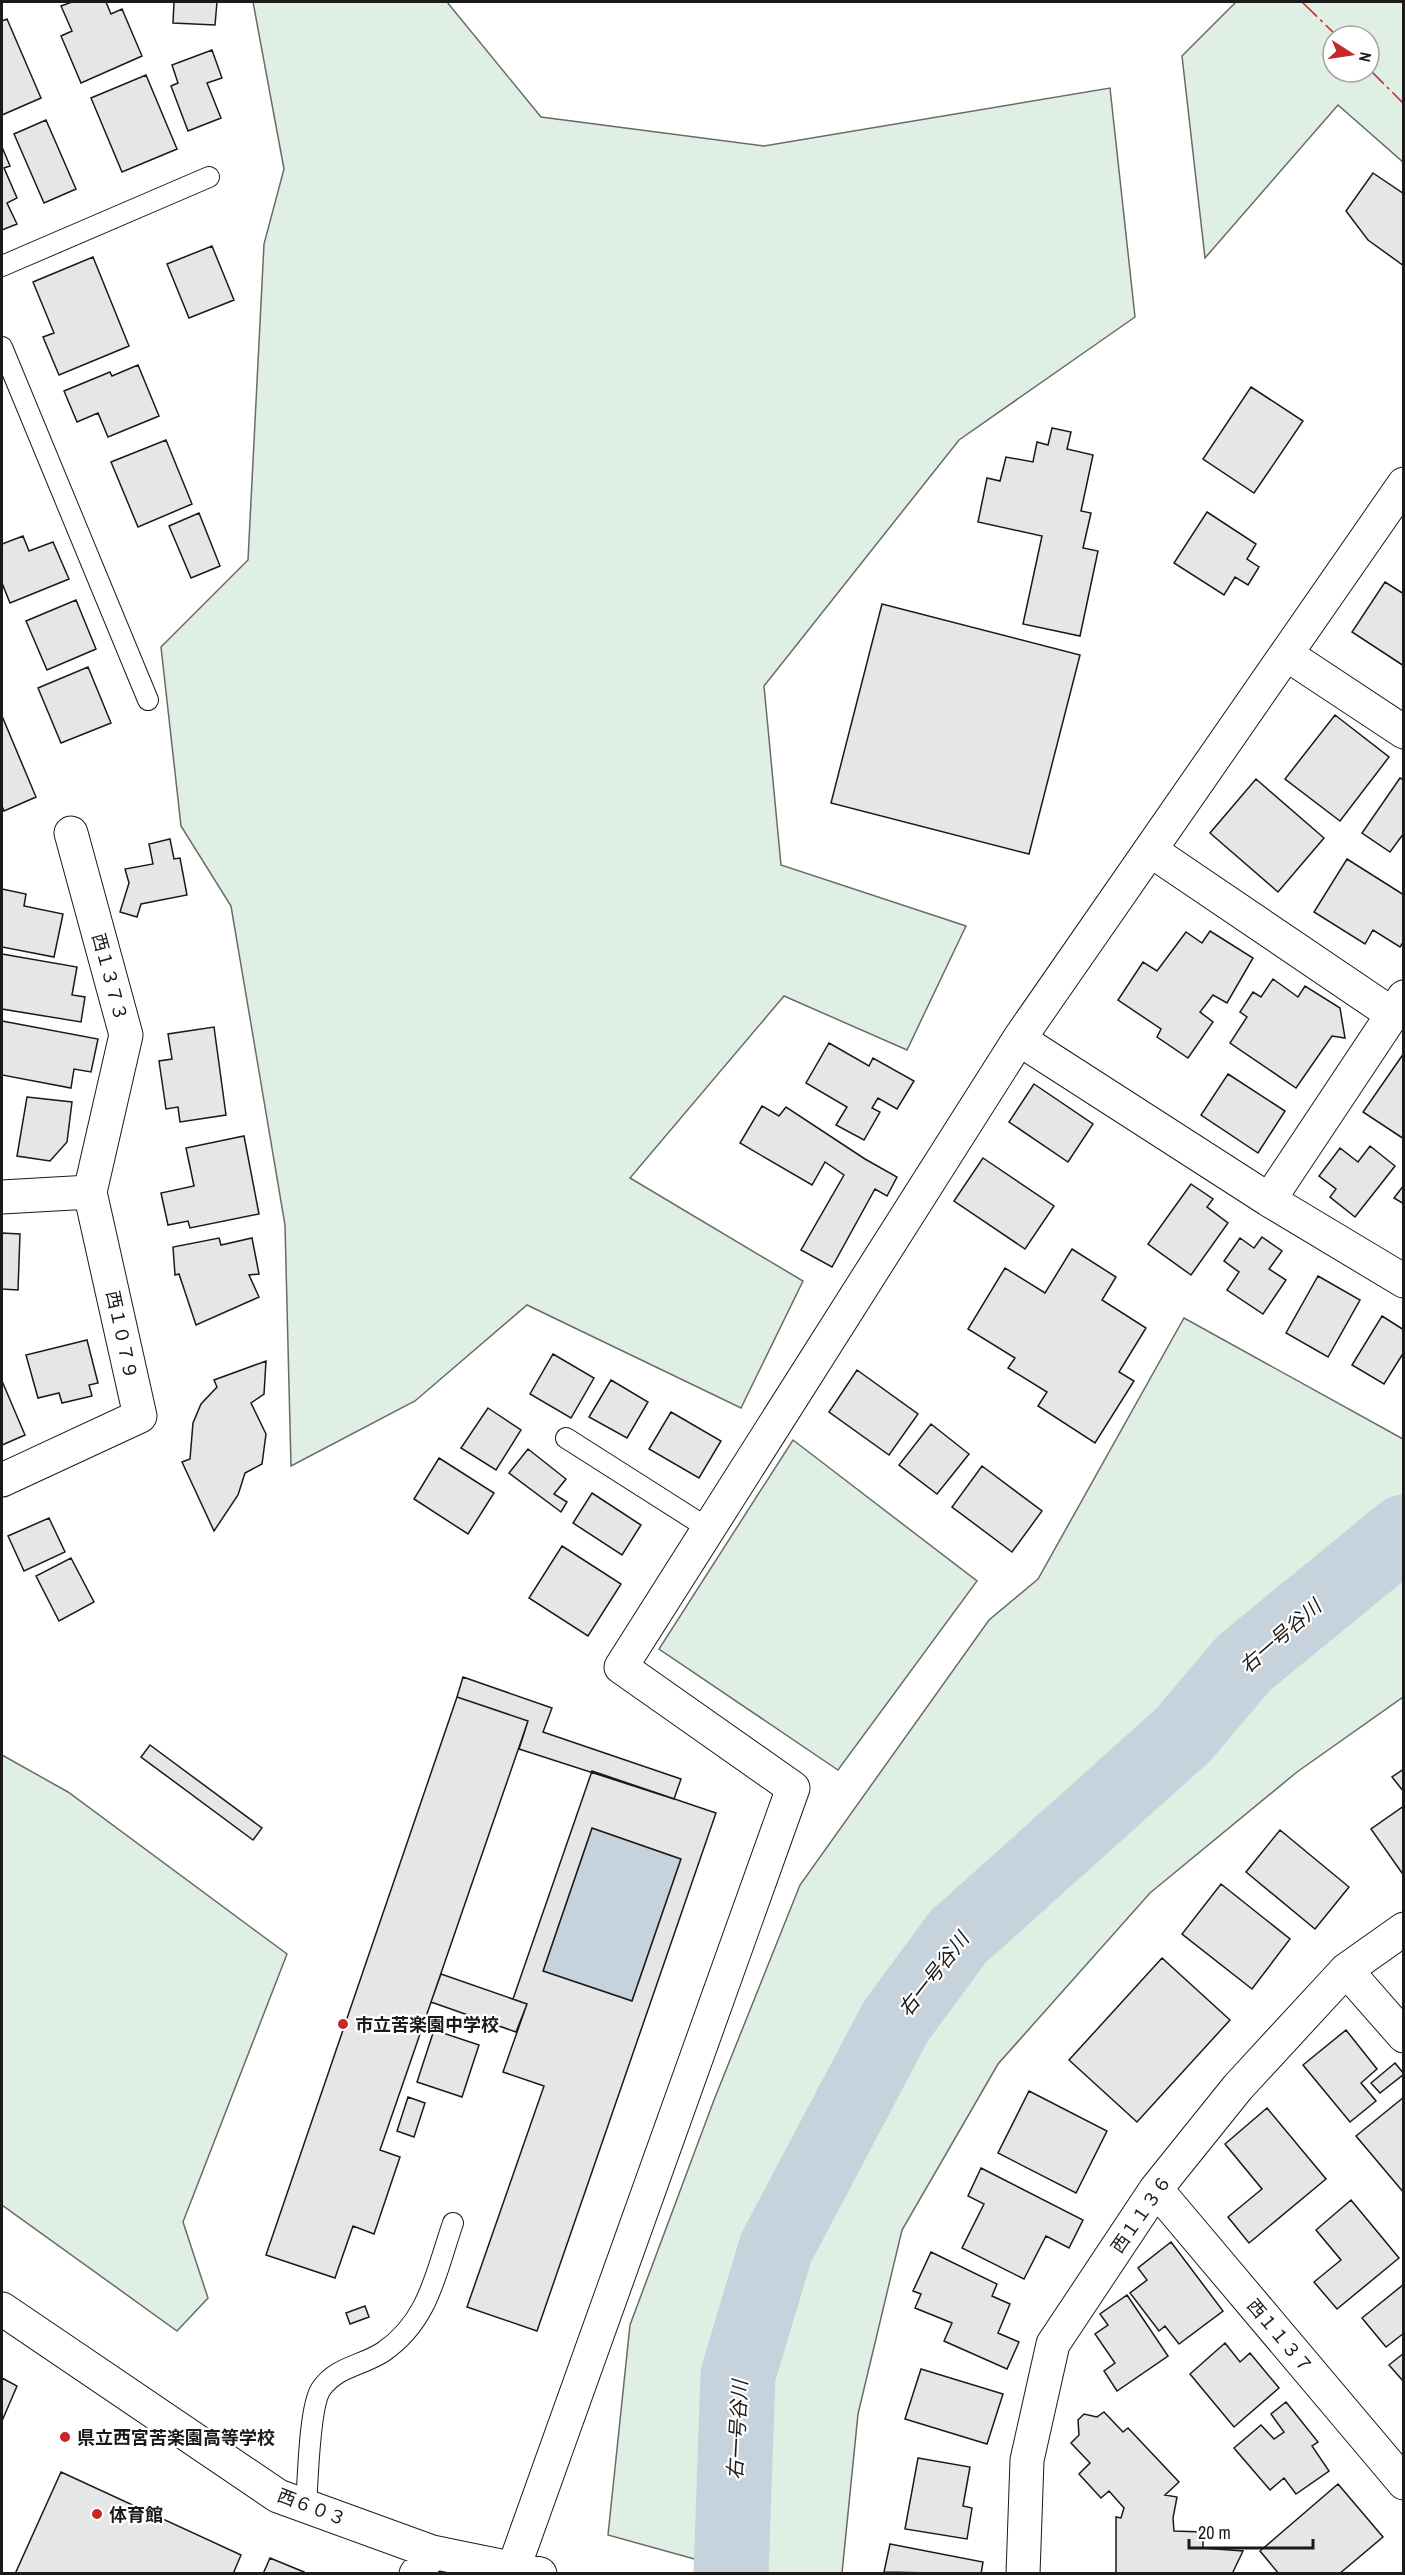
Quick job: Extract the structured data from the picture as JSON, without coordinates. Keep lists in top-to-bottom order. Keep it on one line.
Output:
{"streets":{"street":["西１３７３","西１０７９","西１１３６","西１１３７","西６０３"]},"crossings":[["西１３７３","西１０７９"],["西１１３６","西１１３７"]],"water":["右一号谷川"],"places":["市立苦楽園中学校","県立西宮苦楽園高等学校","体育館"],"scale_bar":"20 m","north":"right"}
